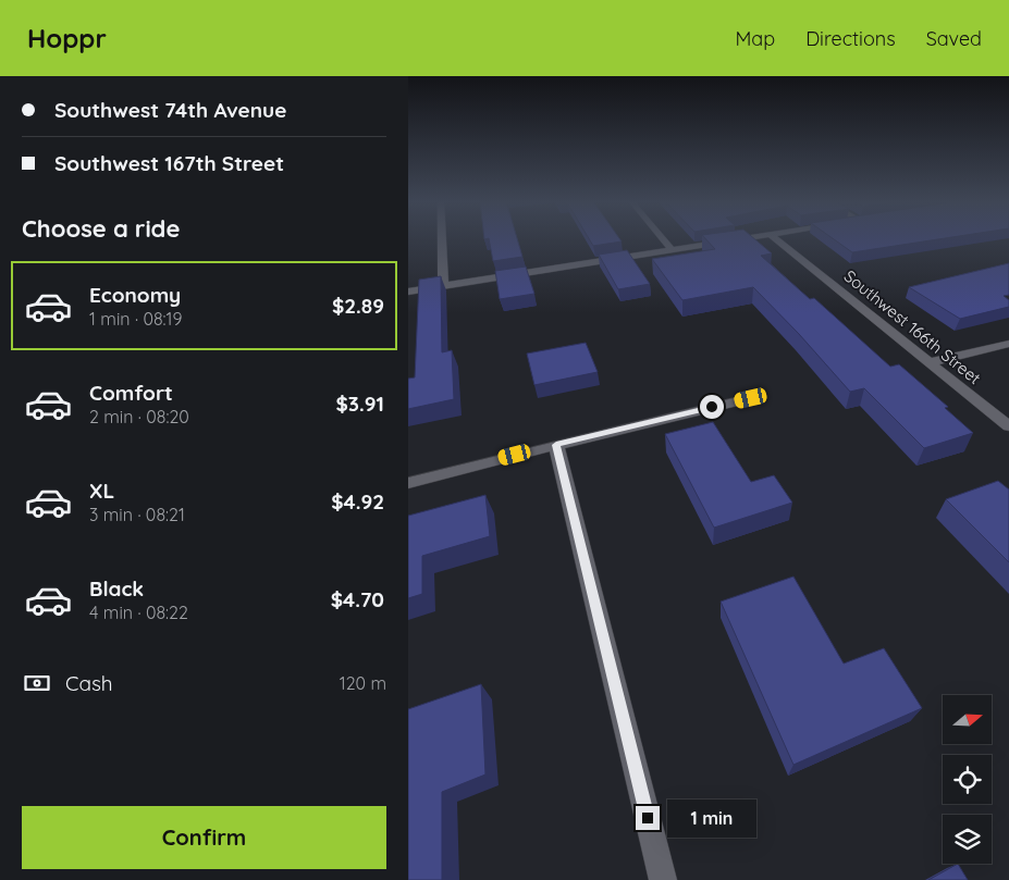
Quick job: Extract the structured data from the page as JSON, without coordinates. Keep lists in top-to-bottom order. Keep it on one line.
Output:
{"streets":{"street":["Southwest 166th Street"]},"north":"right","page":{"header":"Hoppr","nav":["Map","Directions","Saved"],"banner":["Southwest 74th Avenue","Southwest 167th Street"],"heading":"Choose a ride","list":[{"name":"Economy","note":"1 min · 08:19","value":"$2.89"},{"name":"Comfort","note":"2 min · 08:20","value":"$3.91"},{"name":"XL","note":"3 min · 08:21","value":"$4.92"},{"name":"Black","note":"4 min · 08:22","value":"$4.70"}],"pay":["Cash","120 m"],"buttons":"Confirm","bubble":"1 min"}}
